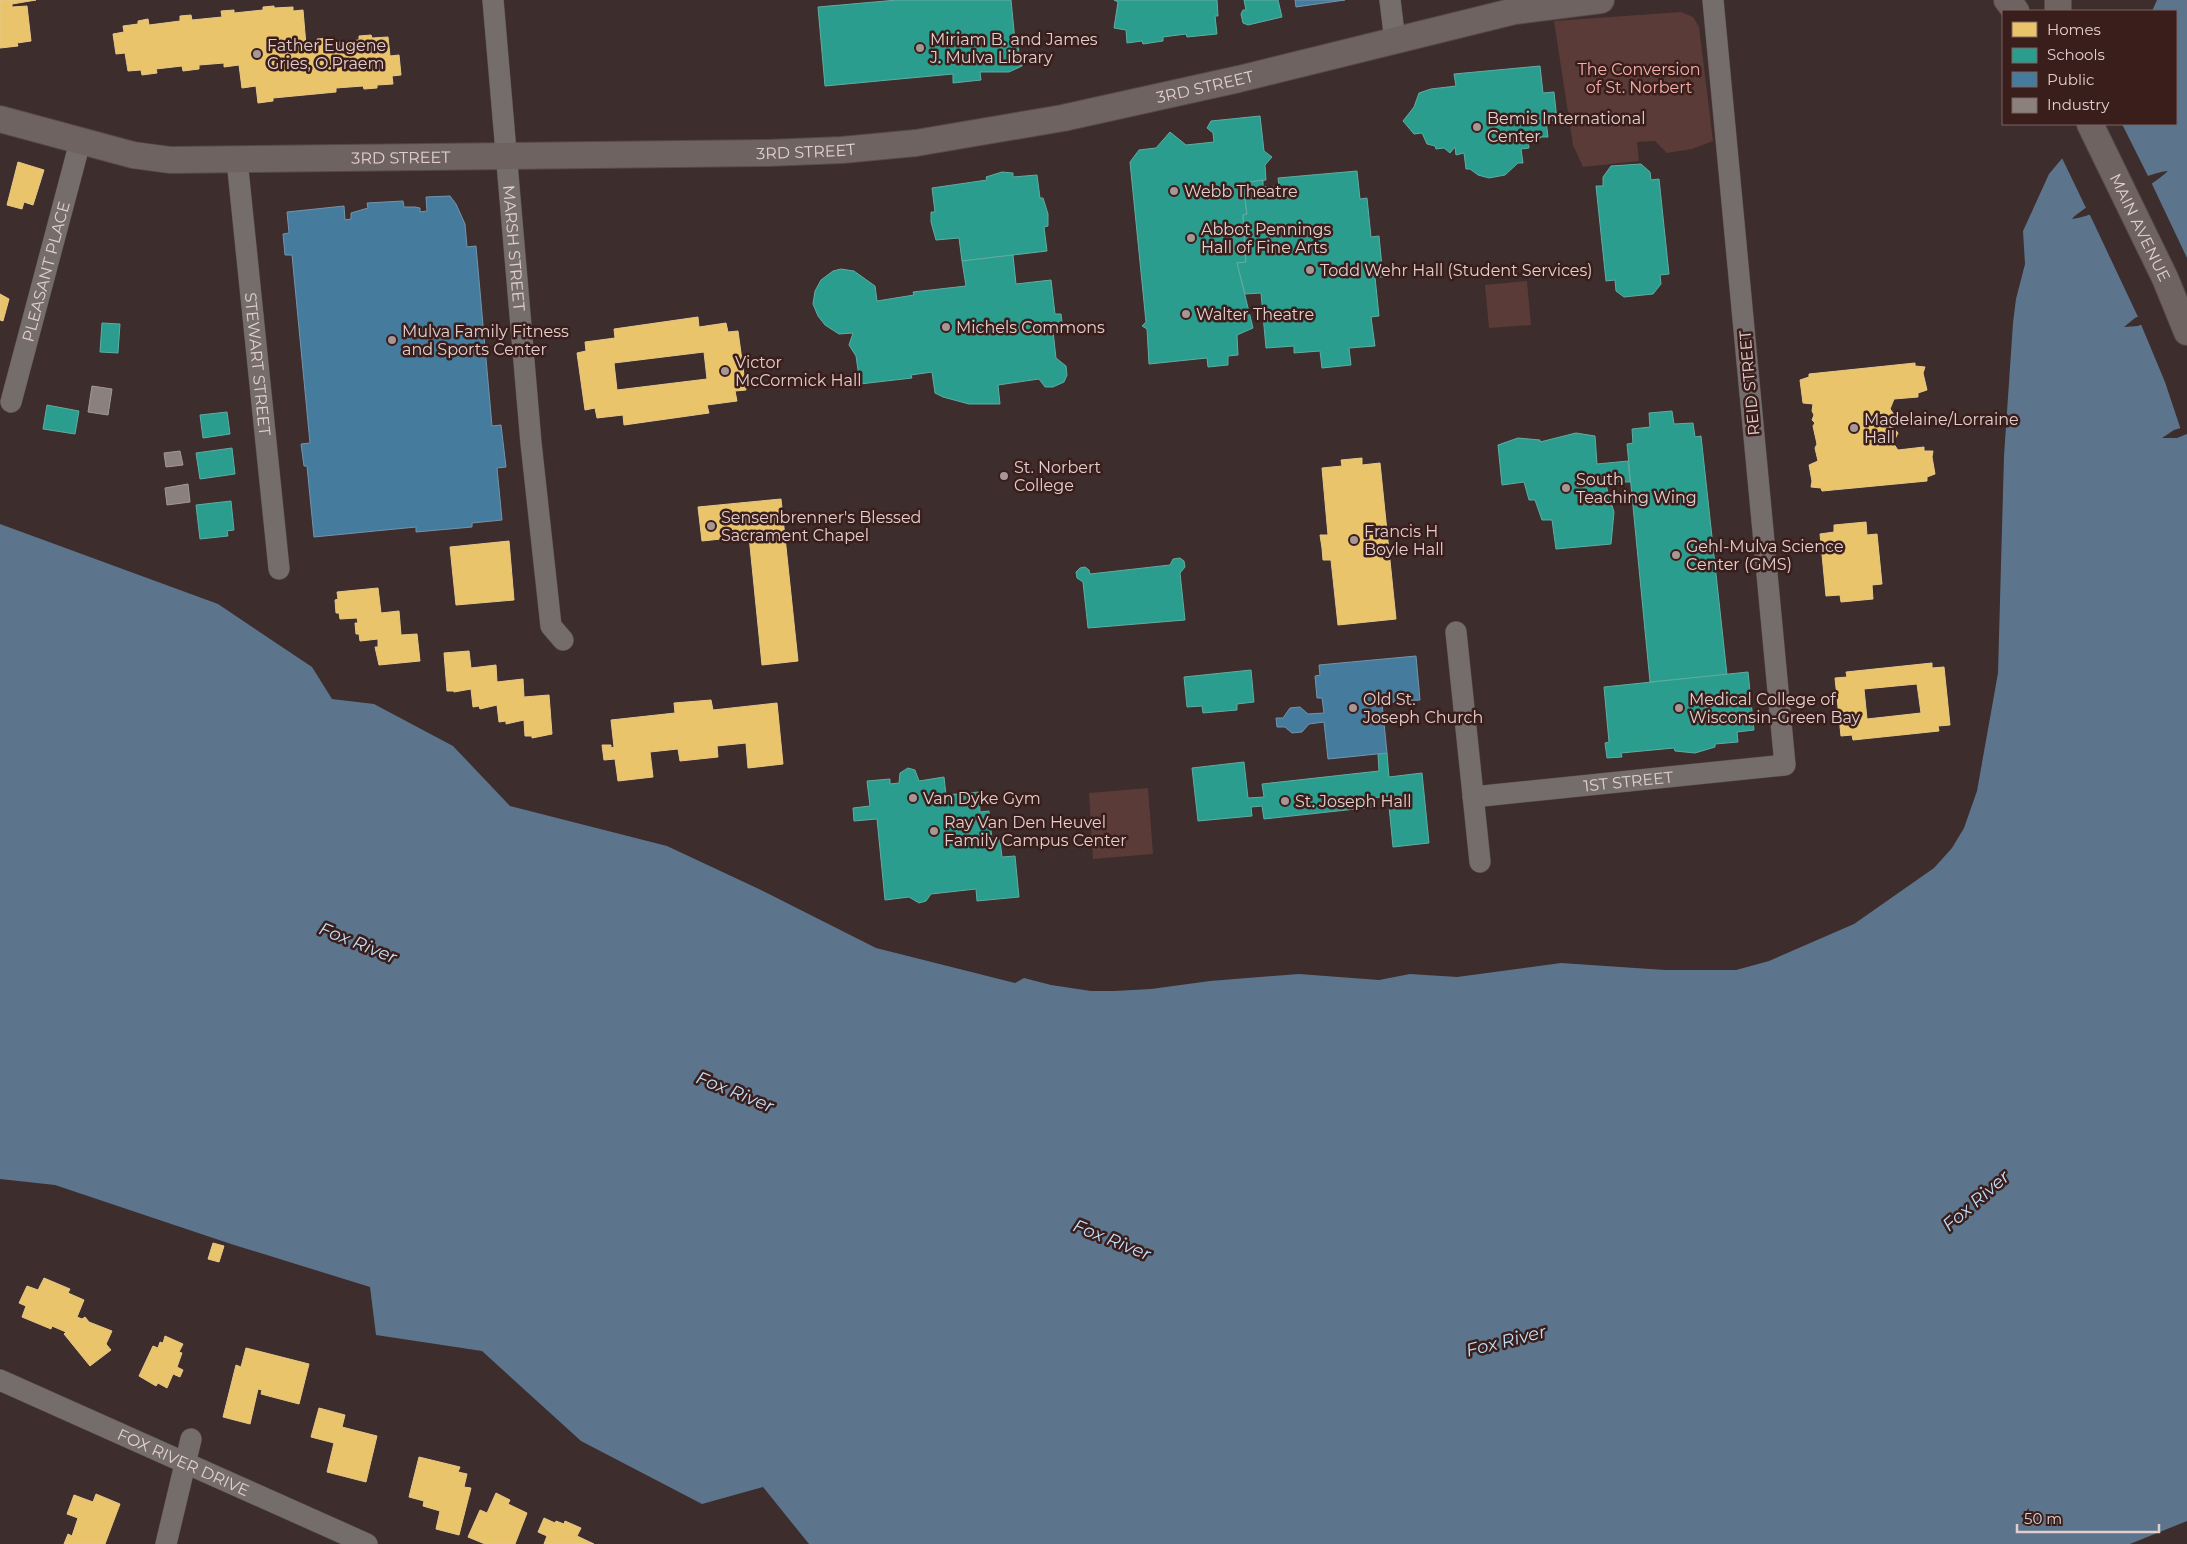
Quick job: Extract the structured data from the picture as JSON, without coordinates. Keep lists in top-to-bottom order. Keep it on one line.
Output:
{"streets":{"main road":["3RD STREET","MAIN AVENUE"],"street":["MARSH STREET","PLEASANT PLACE","STEWART STREET","REID STREET","1ST STREET","FOX RIVER DRIVE"]},"crossings":[["3RD STREET","MARSH STREET"],["3RD STREET","PLEASANT PLACE"],["3RD STREET","STEWART STREET"],["REID STREET","1ST STREET"]],"water":["Fox River"],"parks":["The Conversion of St. Norbert"],"places":["Miriam B. and James J. Mulva Library","Father Eugene Gries, O.Praem","Bemis International Center","Webb Theatre","Abbot Pennings Hall of Fine Arts","Todd Wehr Hall (Student Services)","Walter Theatre","Michels Commons","Mulva Family Fitness and Sports Center","Victor McCormick Hall","Madelaine/Lorraine Hall","St. Norbert College","South Teaching Wing","Sensenbrenner's Blessed Sacrament Chapel","Francis H Boyle Hall","Gehl-Mulva Science Center (GMS)","Old St. Joseph Church","Medical College of Wisconsin-Green Bay","Van Dyke Gym","St. Joseph Hall","Ray Van Den Heuvel Family Campus Center"],"legend":["Homes","Schools","Public","Industry"],"scale_bar":"50 m"}
